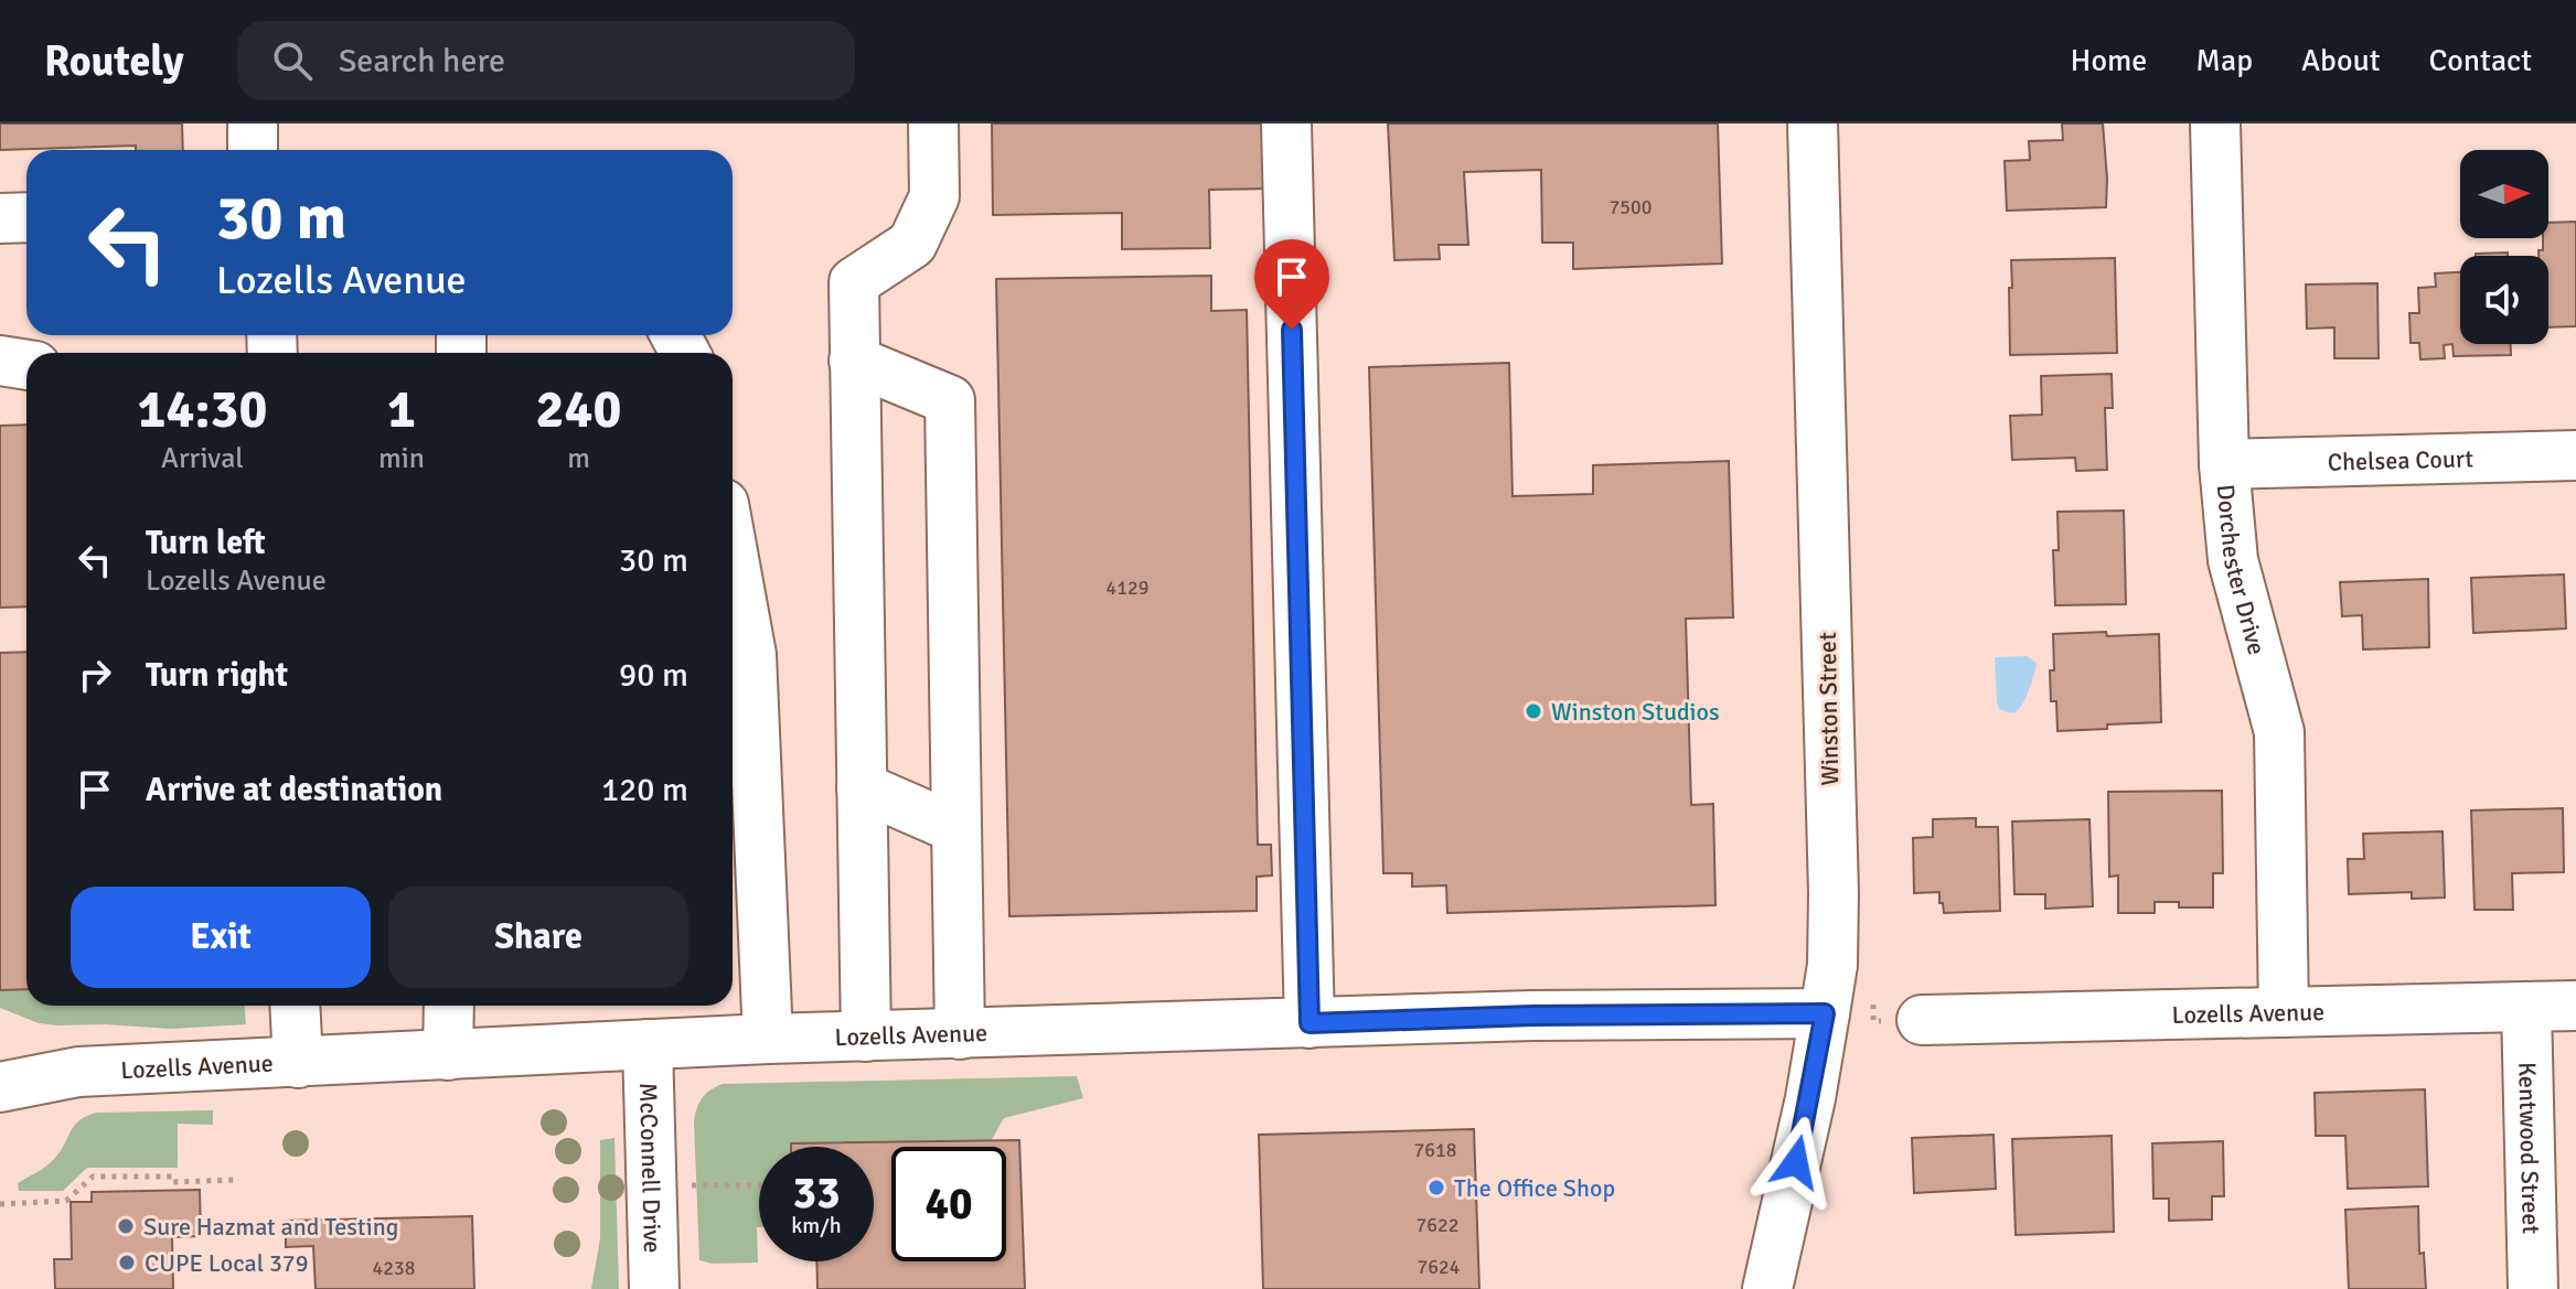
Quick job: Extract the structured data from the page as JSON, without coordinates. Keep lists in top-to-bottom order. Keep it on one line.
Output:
{"streets":{"street":["Chelsea Court","Dorchester Drive","Winston Street","Lozells Avenue","Kentwood Street","McConnell Drive"]},"crossings":[["Chelsea Court","Dorchester Drive"],["Dorchester Drive","Lozells Avenue"],["Winston Street","Lozells Avenue"],["Lozells Avenue","Kentwood Street"],["Lozells Avenue","McConnell Drive"]],"places":["Winston Studios","The Office Shop","Sure Hazmat and Testing","CUPE Local 379"],"house_numbers":["7500","4129","7618","7622","7624","4238"],"north":"right","page":{"header":"Routely","search":"Search here","nav":["Home","Map","About","Contact"],"turn":["30 m","Lozells Avenue"],"eta":["14:30","Arrival","1","min","240","m"],"list":[{"name":"Turn left","note":"Lozells Avenue","value":"30 m"},{"name":"Turn right","value":"90 m"},{"name":"Arrive at destination","value":"120 m"}],"buttons":["Exit","Share"],"speed":"33 km/h","limit":"40"}}
